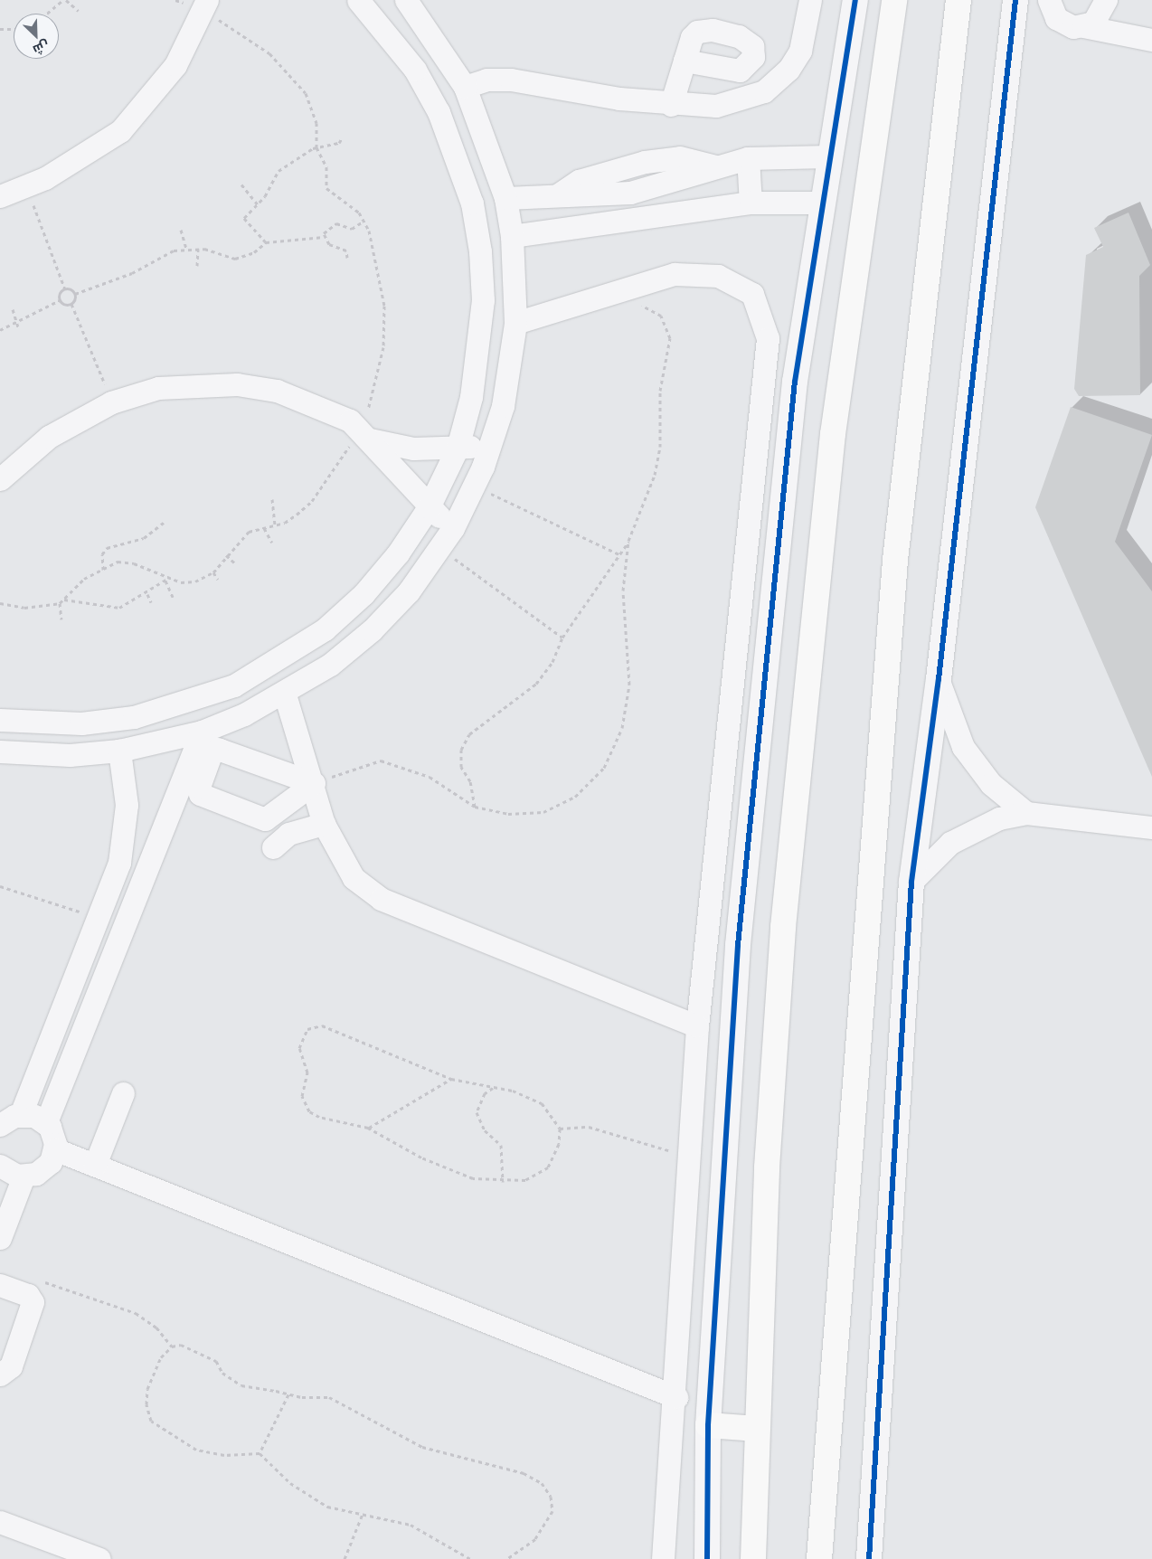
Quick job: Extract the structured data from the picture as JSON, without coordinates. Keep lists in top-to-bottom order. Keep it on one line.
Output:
{"north":"bottom right"}
